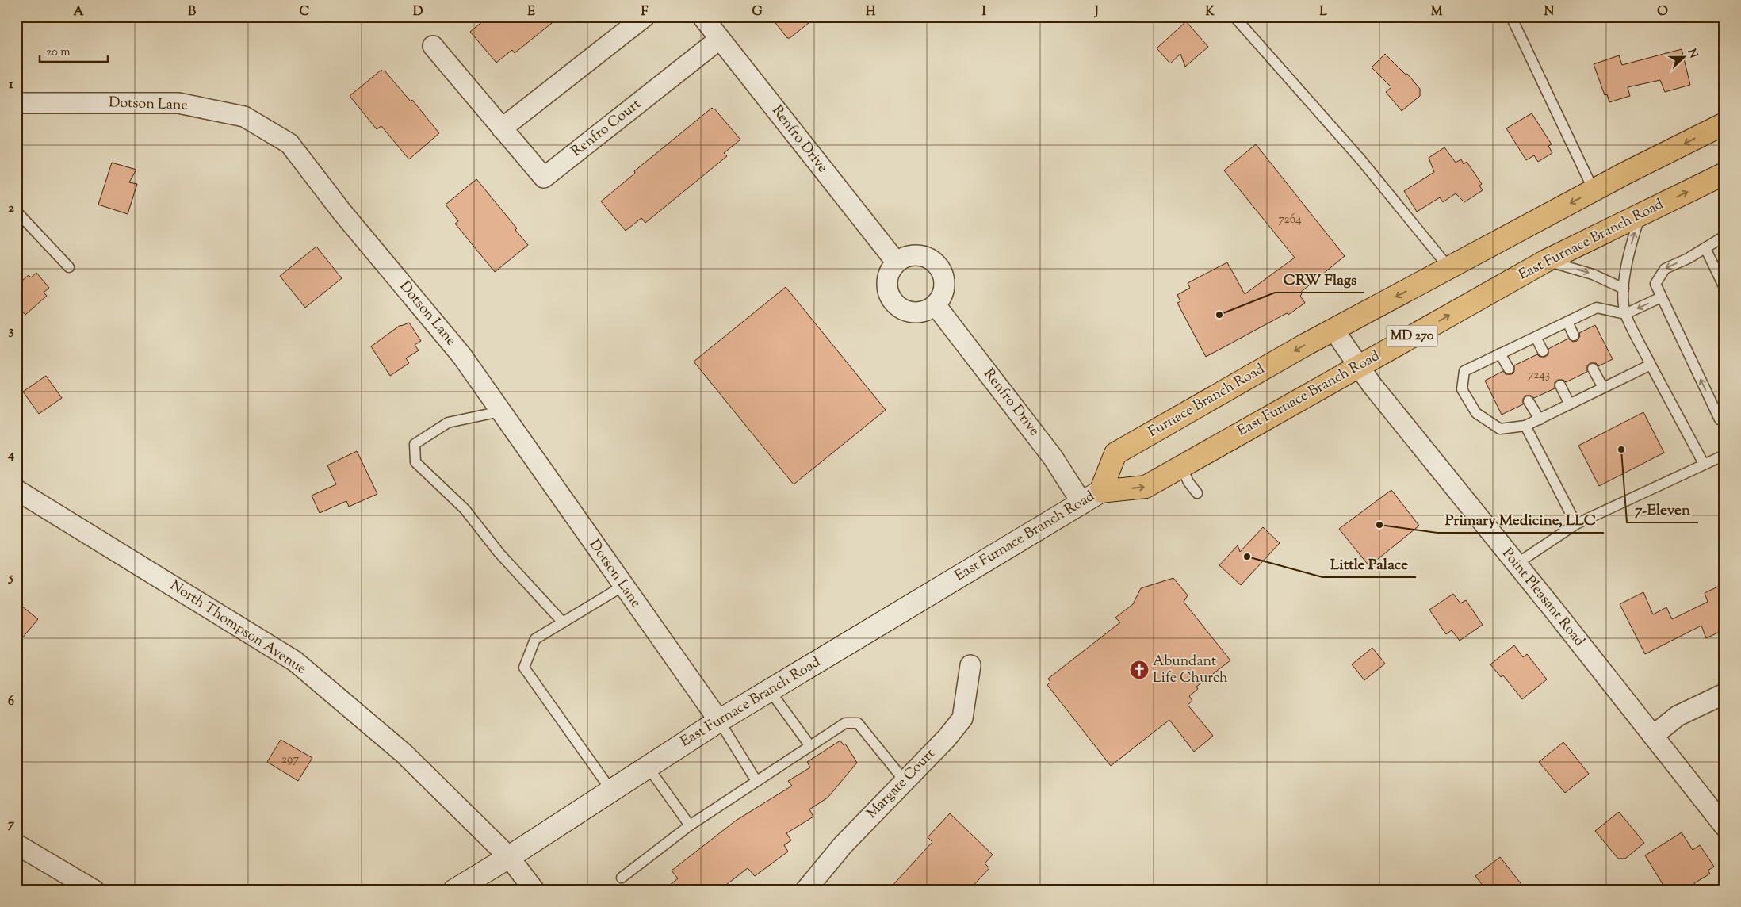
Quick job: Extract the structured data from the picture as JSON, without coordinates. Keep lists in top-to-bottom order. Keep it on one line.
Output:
{"streets":{"main road":["East Furnace Branch Road","MD 270","Furnace Branch Road"],"street":["Dotson Lane","Renfro Court","Renfro Drive","Point Pleasant Road","North Thompson Avenue","Margate Court"]},"crossings":[["Dotson Lane","East Furnace Branch Road"],["Renfro Court","Renfro Drive"],["Renfro Drive","East Furnace Branch Road"],["East Furnace Branch Road","Furnace Branch Road"],["East Furnace Branch Road","Point Pleasant Road"],["East Furnace Branch Road","North Thompson Avenue"],["MD 270","Furnace Branch Road"],["MD 270","Point Pleasant Road"],["Furnace Branch Road","Point Pleasant Road"]],"one_way":["Furnace Branch Road"],"places":{"other":["CRW Flags","7-Eleven","Primary Medicine, LLC","Little Palace"],"church":["Abundant Life Church"]},"house_numbers":["7264","7243","297"],"scale_bar":"20 m","north":"right","grid":{"columns":["A","B","C","D","E","F","G","H","I","J","K","L","M","N","O"],"rows":["1","2","3","4","5","6","7"]}}
